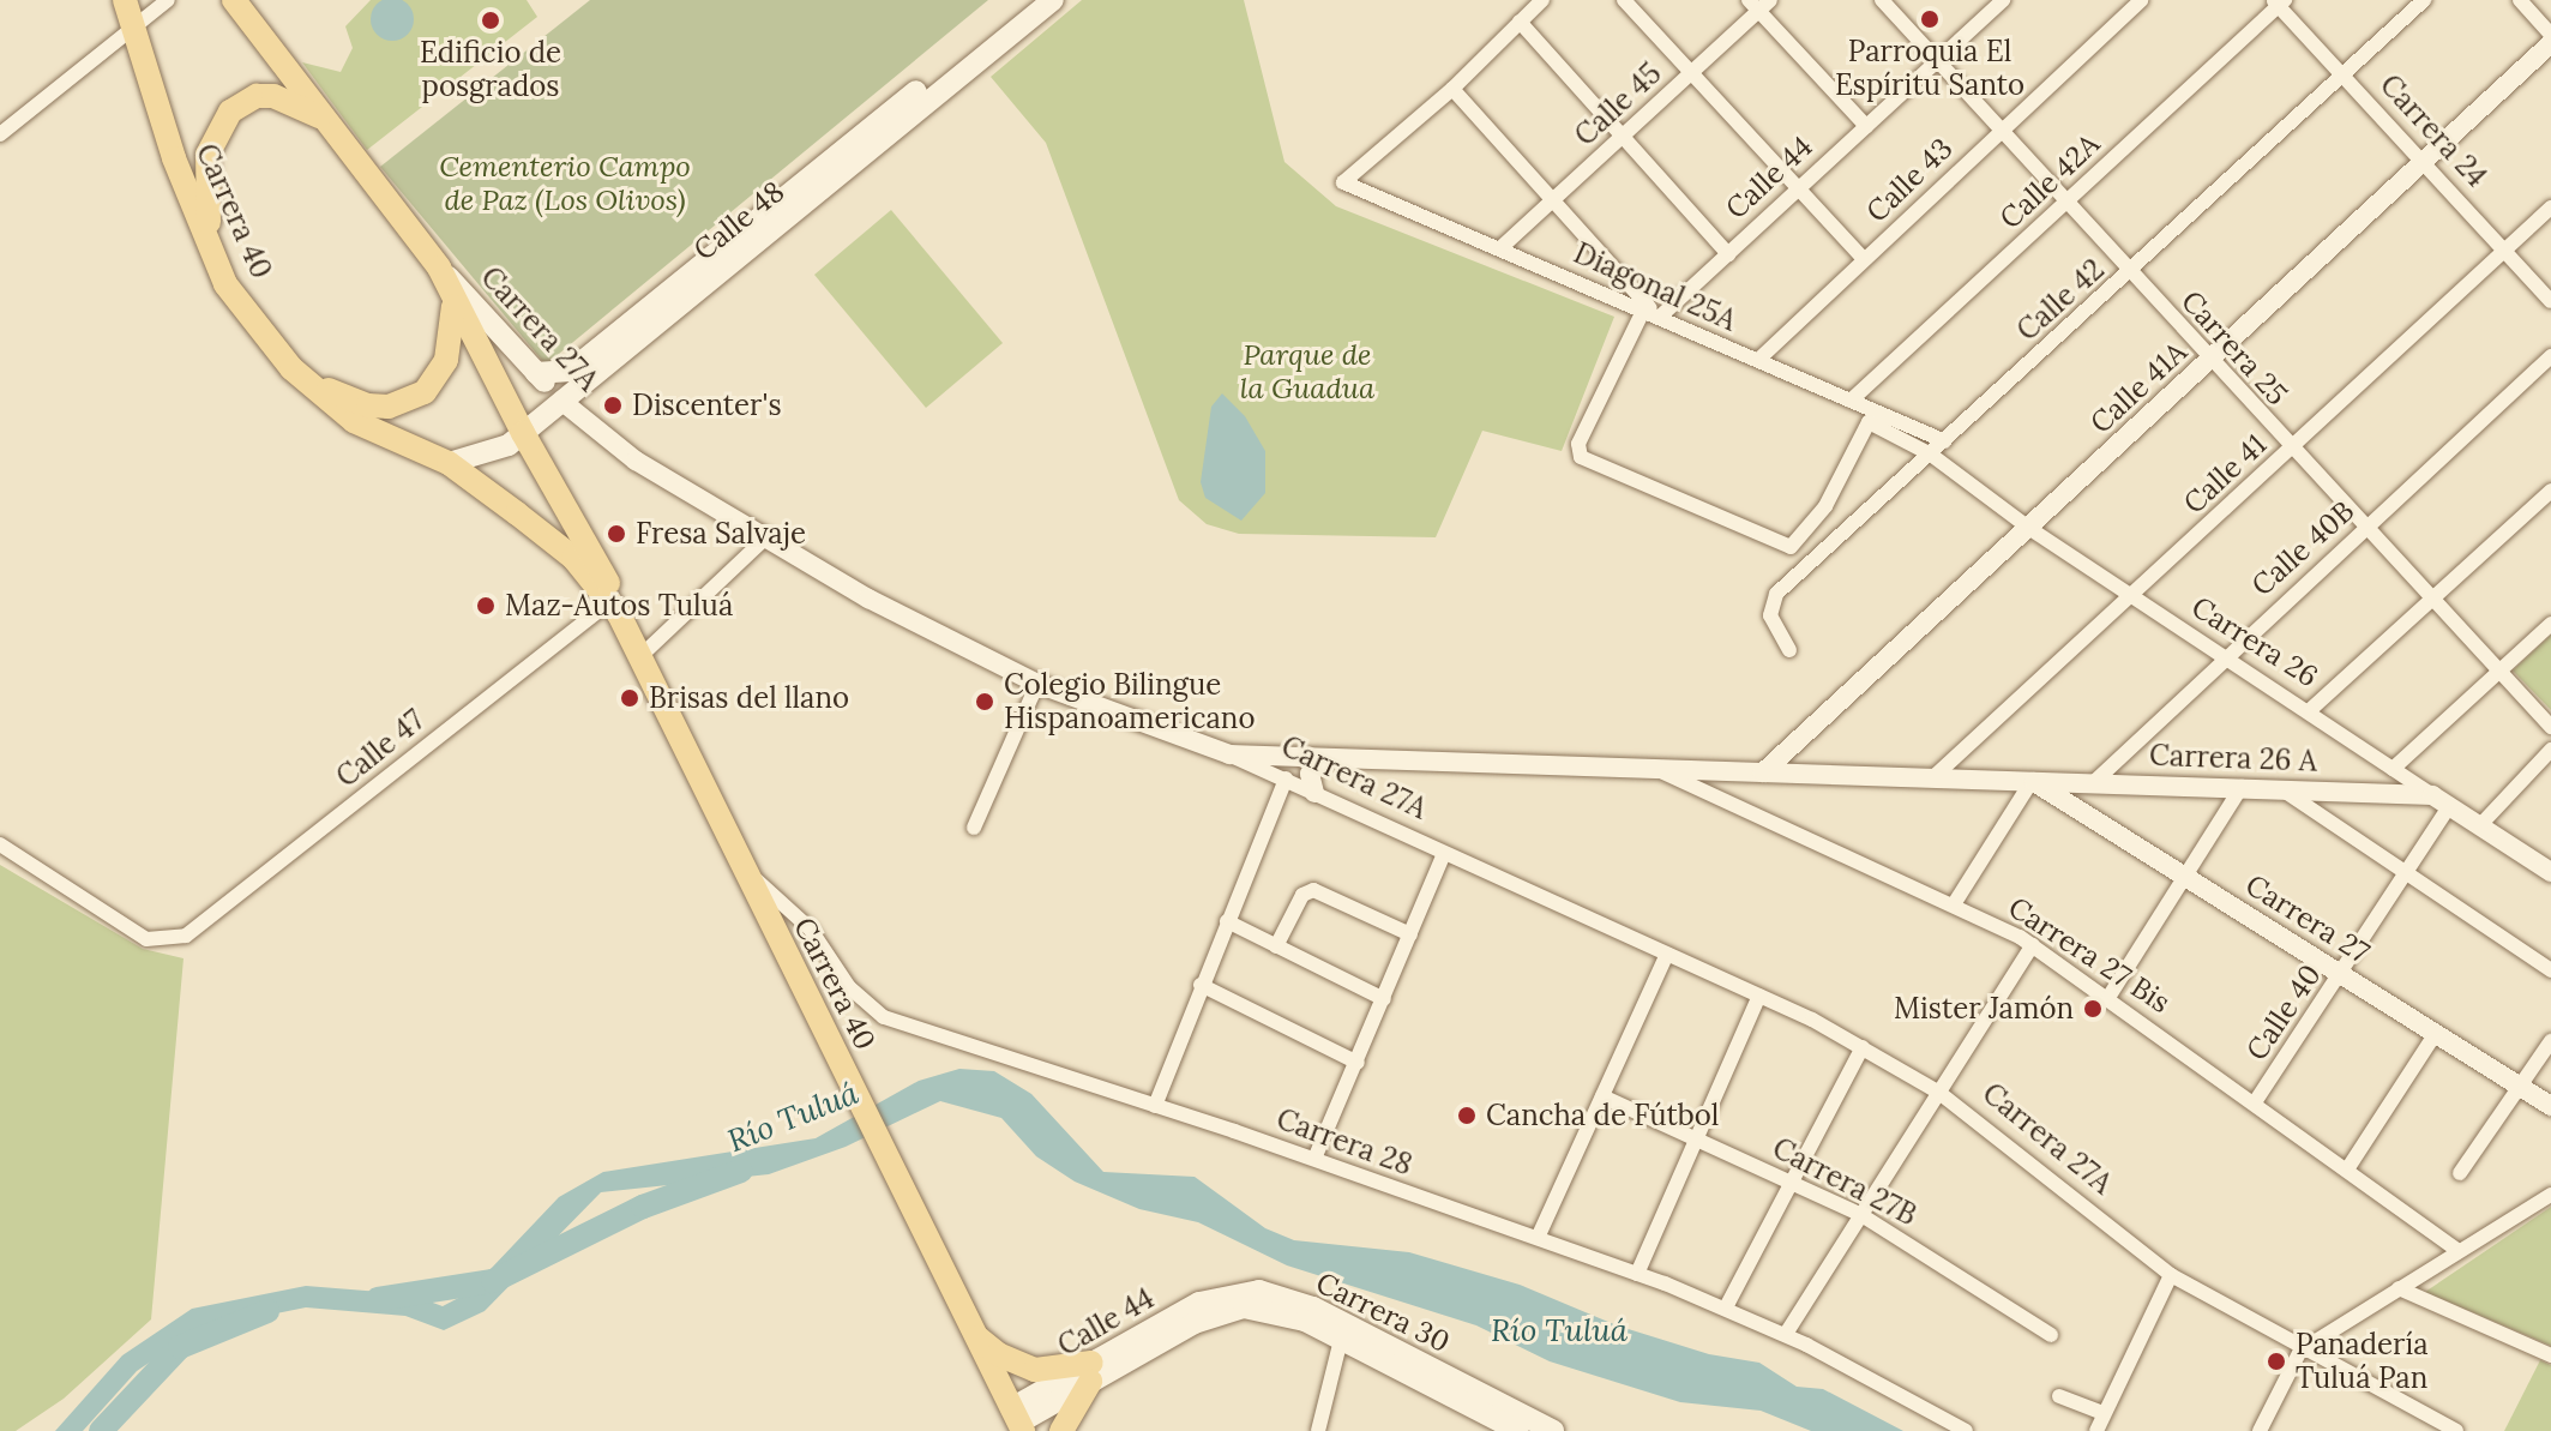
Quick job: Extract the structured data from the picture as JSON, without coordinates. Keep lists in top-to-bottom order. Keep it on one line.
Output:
{"streets":{"main road":["Calle 44","Carrera 40","Calle 48","Carrera 27A","Carrera 30"],"street":["Calle 45","Carrera 24","Calle 43","Calle 42A","Diagonal 25A","Calle 42","Carrera 25","Calle 41A","Calle 41","Calle 40B","Carrera 26","Calle 47","Carrera 26 A","Carrera 27","Carrera 27 Bis","Calle 40","Carrera 28","Carrera 27B"]},"crossings":[["Calle 45","Diagonal 25A"],["Carrera 24","Calle 42A"],["Carrera 24","Calle 42"],["Carrera 24","Calle 41A"],["Carrera 24","Calle 41"],["Calle 44","Carrera 40"],["Calle 44","Diagonal 25A"],["Calle 44","Carrera 25"],["Calle 44","Carrera 30"],["Calle 43","Diagonal 25A"],["Calle 43","Carrera 25"],["Calle 42A","Diagonal 25A"],["Calle 42A","Carrera 25"],["Carrera 40","Calle 48"],["Carrera 40","Carrera 27A"],["Carrera 40","Calle 47"],["Carrera 40","Carrera 28"],["Calle 48","Carrera 27A"],["Diagonal 25A","Calle 42"],["Diagonal 25A","Carrera 26"],["Calle 42","Carrera 25"],["Calle 42","Carrera 26"],["Carrera 27A","Carrera 26 A"],["Carrera 25","Calle 41A"],["Carrera 25","Calle 41"],["Carrera 25","Calle 40B"],["Calle 41A","Carrera 26"],["Calle 41A","Carrera 26 A"],["Calle 41","Carrera 26"],["Calle 41","Carrera 26 A"],["Calle 40B","Carrera 26"],["Calle 40B","Carrera 26 A"],["Carrera 26","Carrera 26 A"],["Carrera 26","Calle 40"],["Carrera 26 A","Carrera 27"],["Carrera 26 A","Carrera 27 Bis"],["Carrera 26 A","Calle 40"],["Carrera 27","Calle 40"],["Carrera 27 Bis","Calle 40"]],"water":["Río Tuluá"],"parks":["Cementerio Campo de Paz (Los Olivos)","Parque de la Guadua"],"places":["Parroquia El Espíritu Santo","Edificio de posgrados","Discenter's","Fresa Salvaje","Maz-Autos Tuluá","Brisas del llano","Colegio Bilingue Hispanoamericano","Mister Jamón","Cancha de Fútbol","Panadería Tuluá Pan"]}
